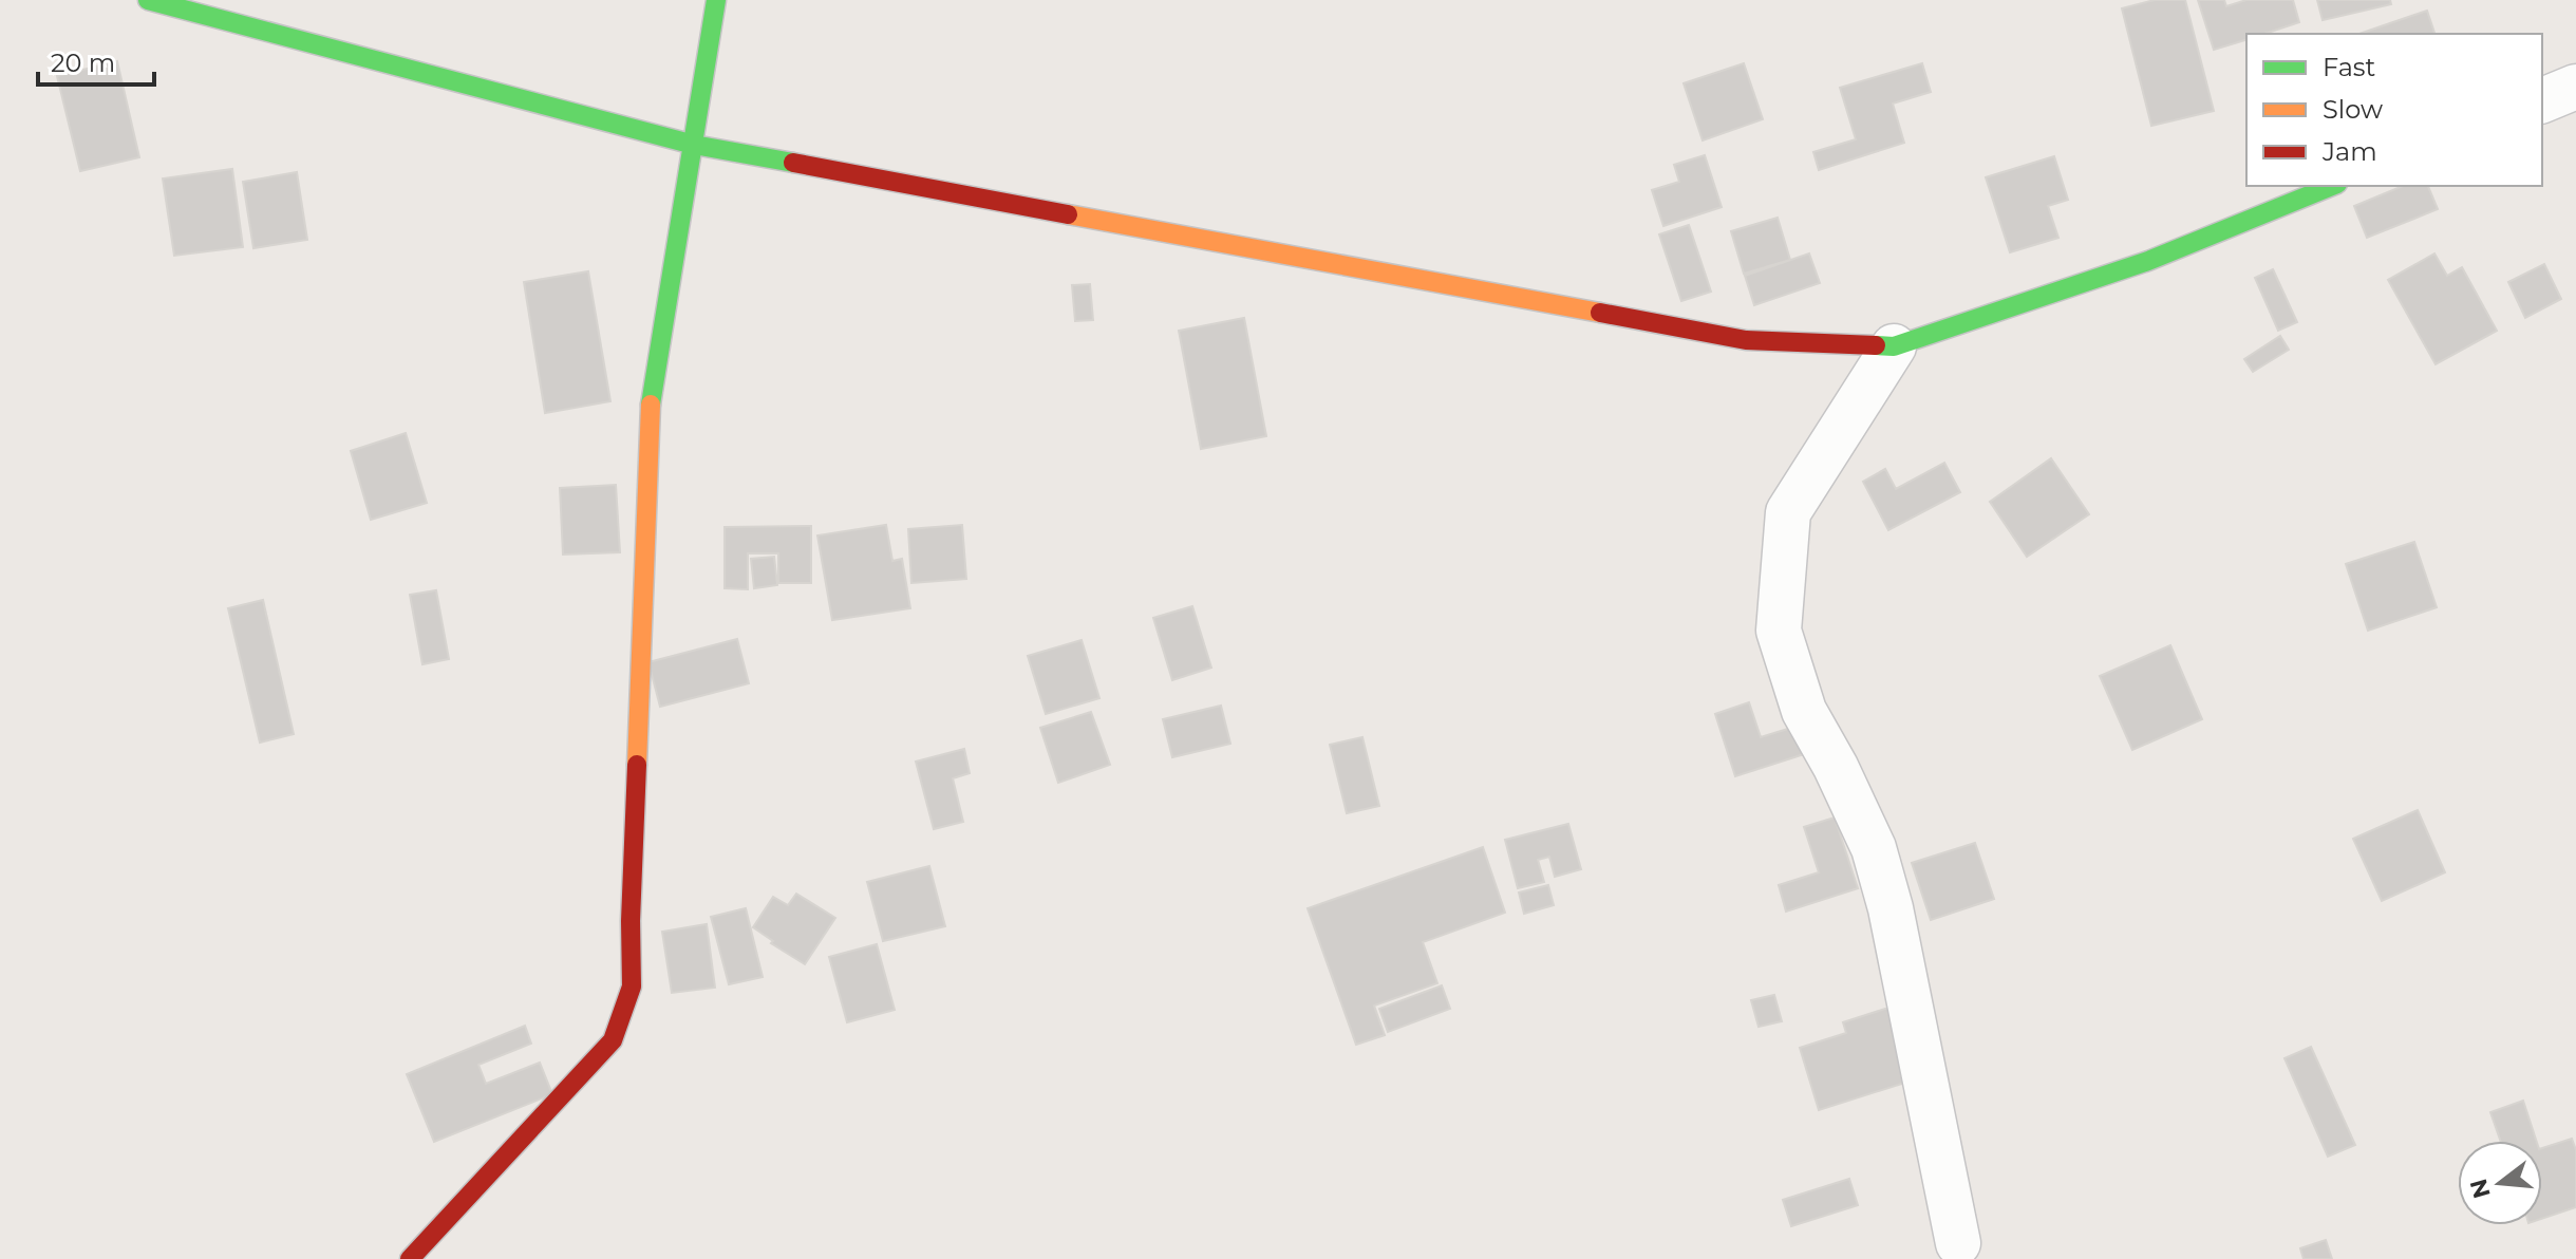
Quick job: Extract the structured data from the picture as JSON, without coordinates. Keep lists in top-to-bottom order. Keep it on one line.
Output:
{"legend":["Fast","Slow","Jam"],"scale_bar":"20 m","north":"left"}
